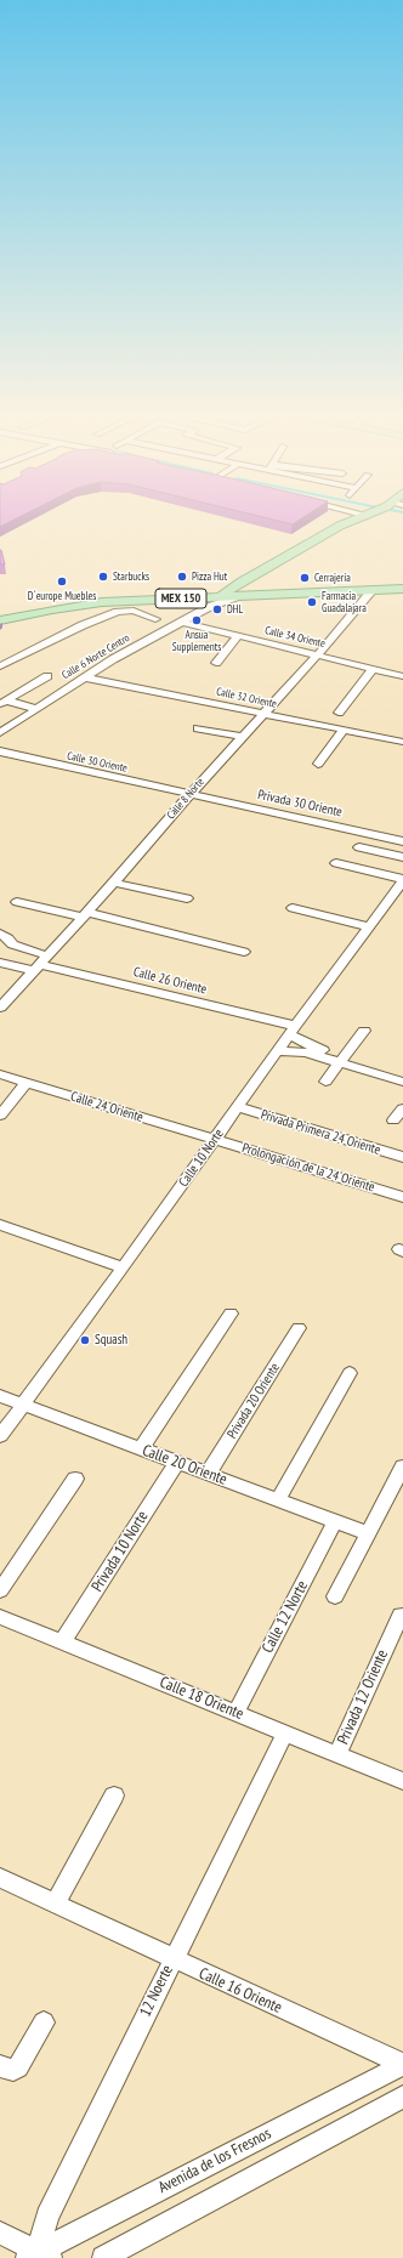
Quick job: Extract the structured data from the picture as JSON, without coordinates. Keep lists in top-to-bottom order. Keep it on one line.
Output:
{"streets":{"main road":["MEX 150"],"street":["Calle 34 Oriente","Calle 6 Norte Centro","Calle 32 Oriente","Calle 30 Oriente","Calle 8 Norte","Privada 30 Oriente","Calle 26 Oriente","Calle 24 Oriente","Privada Primera 24 Oriente","Calle 10 Norte","Prolongación de la 24 Oriente","Privada 20 Oriente","Calle 20 Oriente","Privada 10 Norte","Calle 12 Norte","Privada 12 Oriente","Calle 18 Oriente","12 Noerte","Calle 16 Oriente","Avenida de los Fresnos"]},"crossings":[["MEX 150","Calle 6 Norte Centro"],["MEX 150","Calle 8 Norte"],["Calle 34 Oriente","Calle 6 Norte Centro"],["Calle 34 Oriente","Calle 8 Norte"],["Calle 6 Norte Centro","Calle 32 Oriente"],["Calle 32 Oriente","Calle 8 Norte"],["Calle 30 Oriente","Calle 8 Norte"],["Calle 30 Oriente","Privada 30 Oriente"],["Calle 8 Norte","Privada 30 Oriente"],["Calle 8 Norte","Calle 26 Oriente"],["Calle 26 Oriente","Calle 10 Norte"],["Calle 24 Oriente","Calle 10 Norte"],["Calle 24 Oriente","Prolongación de la 24 Oriente"],["Privada Primera 24 Oriente","Calle 10 Norte"],["Calle 10 Norte","Prolongación de la 24 Oriente"],["Calle 10 Norte","Calle 20 Oriente"],["Privada 20 Oriente","Calle 20 Oriente"],["Calle 20 Oriente","Privada 10 Norte"],["Calle 20 Oriente","Calle 12 Norte"],["Privada 10 Norte","Calle 18 Oriente"],["Calle 12 Norte","Calle 18 Oriente"],["Privada 12 Oriente","Calle 18 Oriente"],["Calle 18 Oriente","12 Noerte"],["12 Noerte","Calle 16 Oriente"],["12 Noerte","Avenida de los Fresnos"],["Calle 16 Oriente","Avenida de los Fresnos"]],"places":["Starbucks","Pizza Hut","Cerrajería","D´europe Muebles","Farmacia Guadalajara","DHL","Ansua Supplements","Squash"]}
